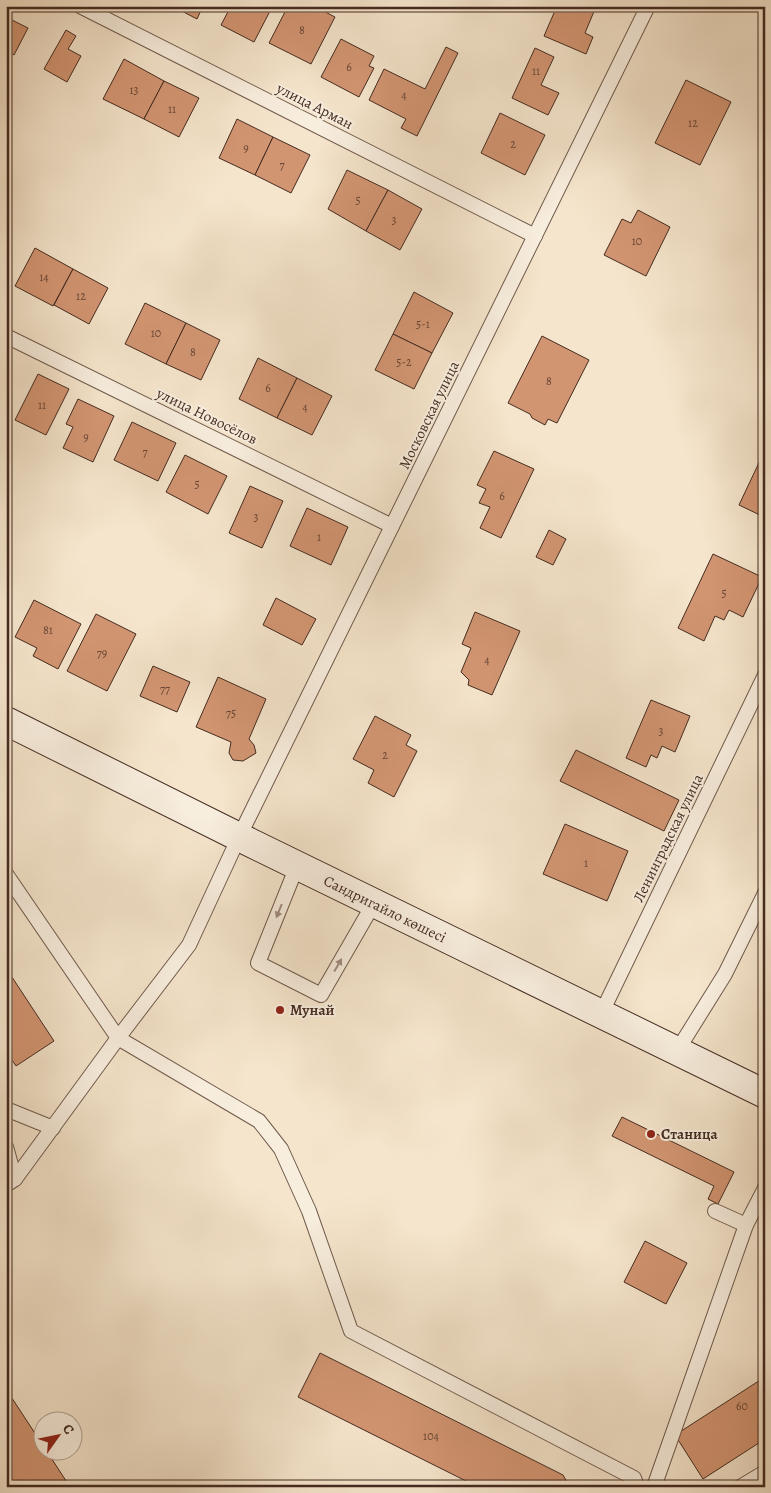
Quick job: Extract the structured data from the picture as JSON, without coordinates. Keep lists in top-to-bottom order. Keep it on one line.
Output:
{"streets":{"street":["Сандригайло көшесі"],"lane":["улица Арман","Московская улица","улица Новосёлов","Ленинградская улица"]},"crossings":[["улица Арман","Московская улица"],["Московская улица","улица Новосёлов"],["Московская улица","Сандригайло көшесі"],["Ленинградская улица","Сандригайло көшесі"]],"places":["Мунай","Станица"],"house_numbers":["8","6","11","13","4","11","12","2","9","7","5","3","10","14","12","5-1","10","8","5-2","8","6","11","4","9","7","5","6","3","1","5","81","79","4","77","75","3","2","1","60","104"],"north":"top right"}
